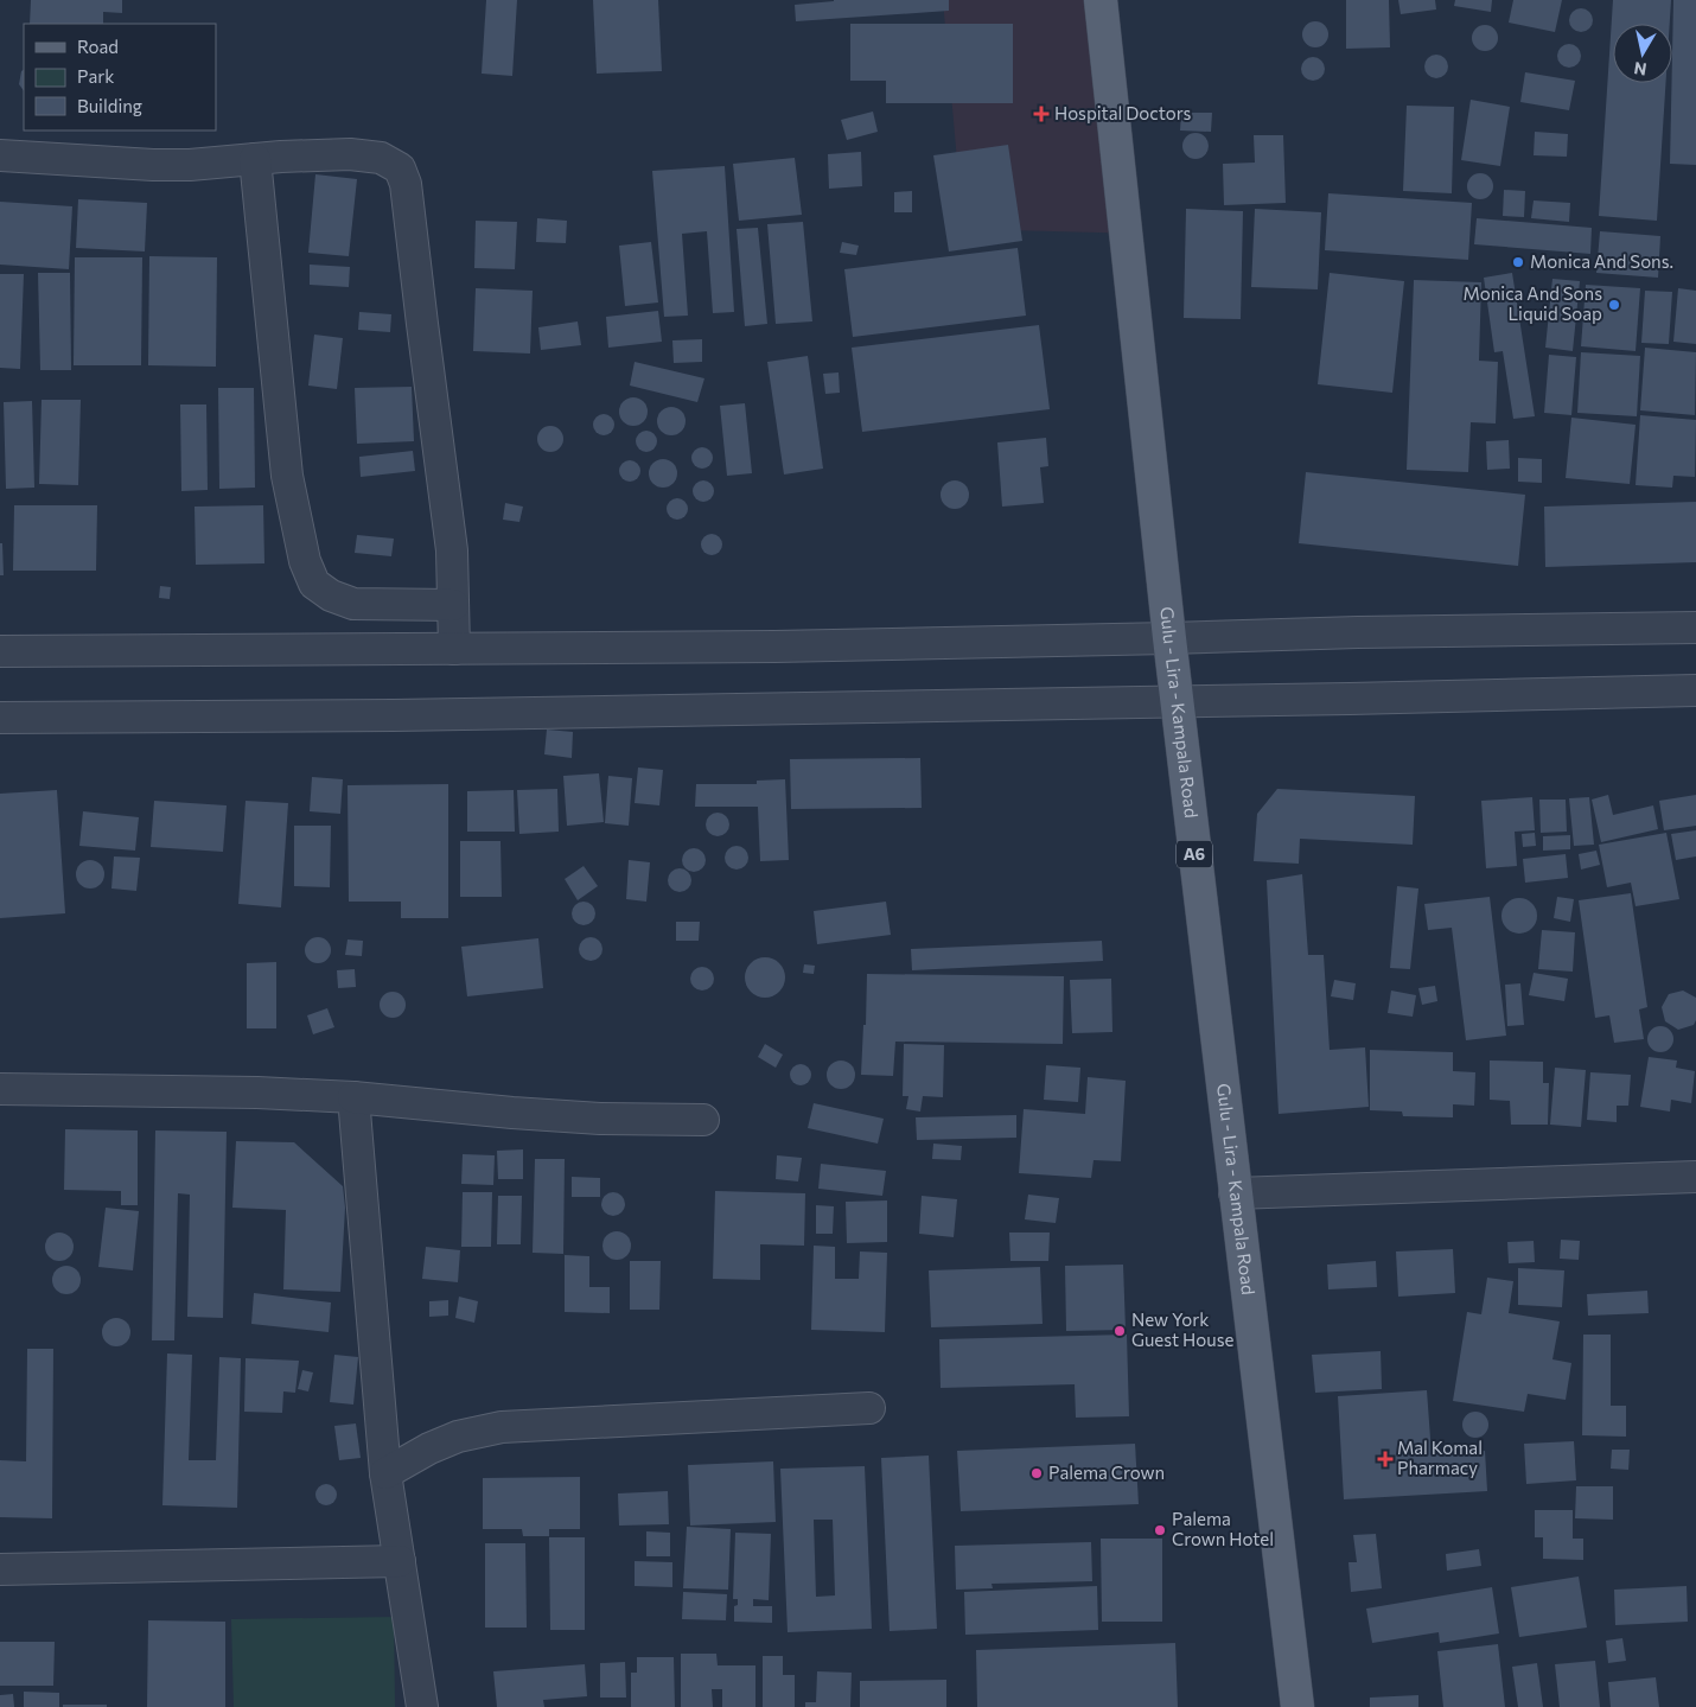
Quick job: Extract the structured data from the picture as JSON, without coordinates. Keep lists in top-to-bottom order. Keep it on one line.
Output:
{"streets":{"main road":["Gulu - Lira - Kampala Road","A6"]},"places":{"health":["Hospital Doctors","Mal Komal Pharmacy"],"other":["Monica And Sons.","Monica And Sons Liquid Soap","New York Guest House","Palema Crown","Palema Crown Hotel"]},"legend":["Road","Park","Building"],"north":"bottom"}
